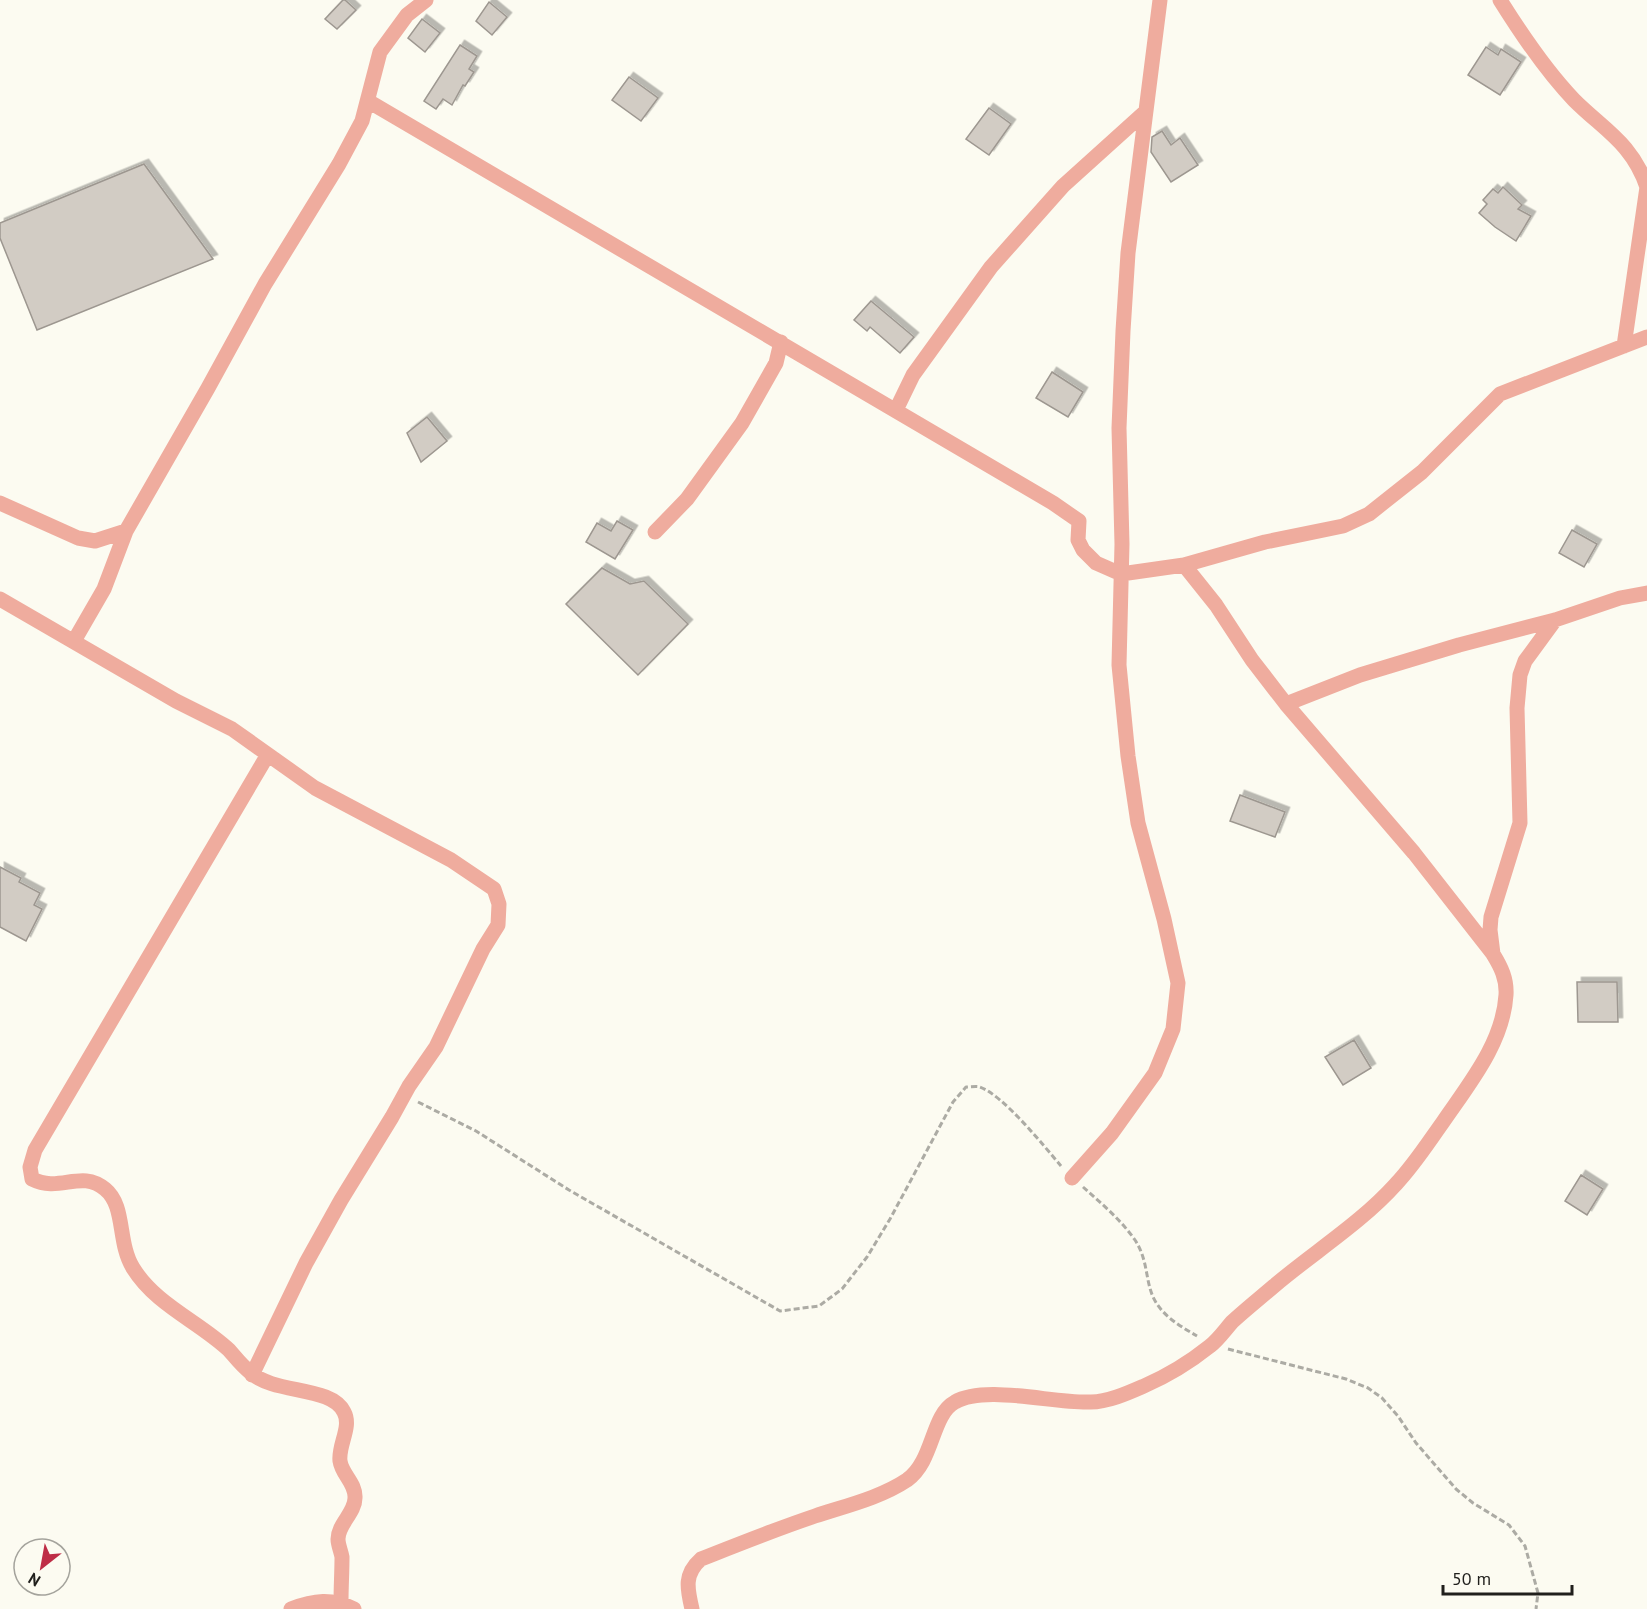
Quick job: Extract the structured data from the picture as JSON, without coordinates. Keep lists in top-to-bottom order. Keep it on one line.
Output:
{"scale_bar":"50 m","north":"bottom left"}
